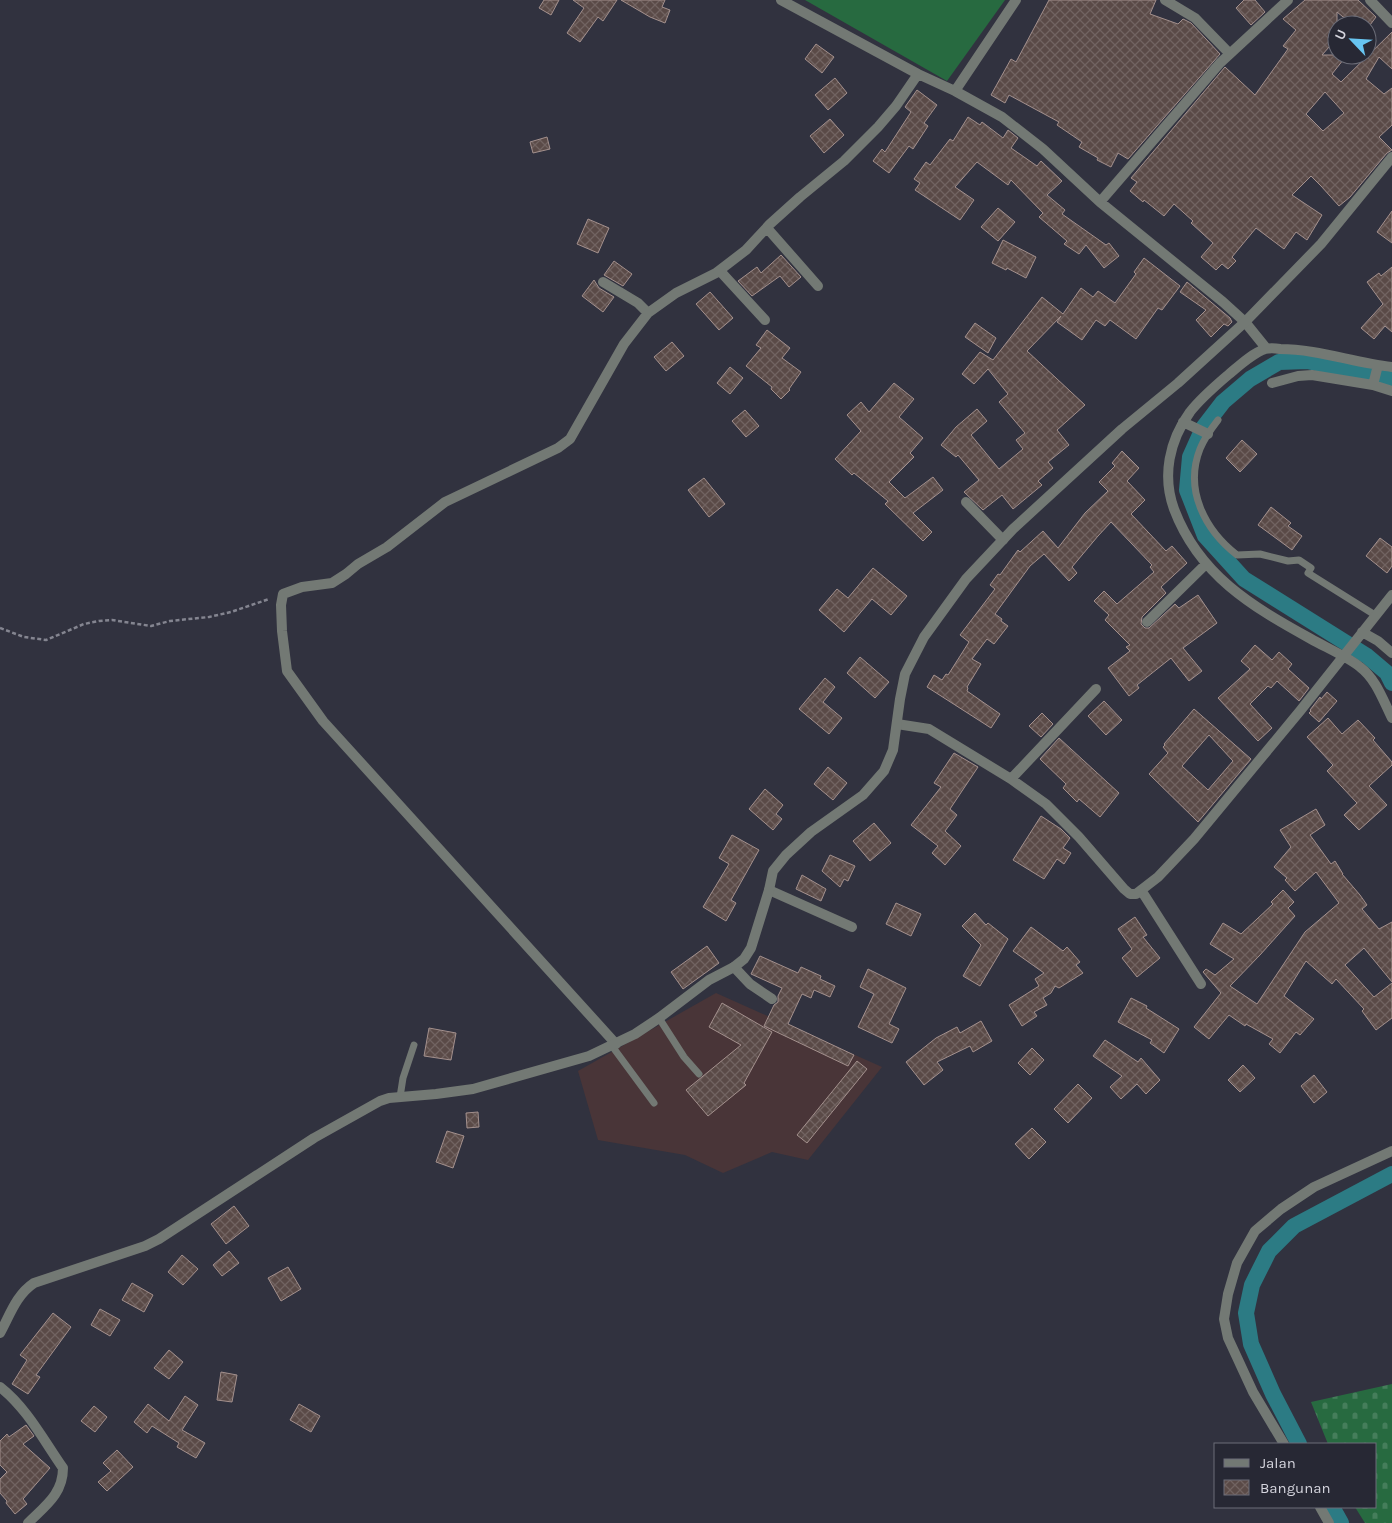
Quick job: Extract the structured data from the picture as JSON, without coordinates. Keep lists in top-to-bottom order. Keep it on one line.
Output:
{"legend":["Jalan","Bangunan"],"north":"top left"}
